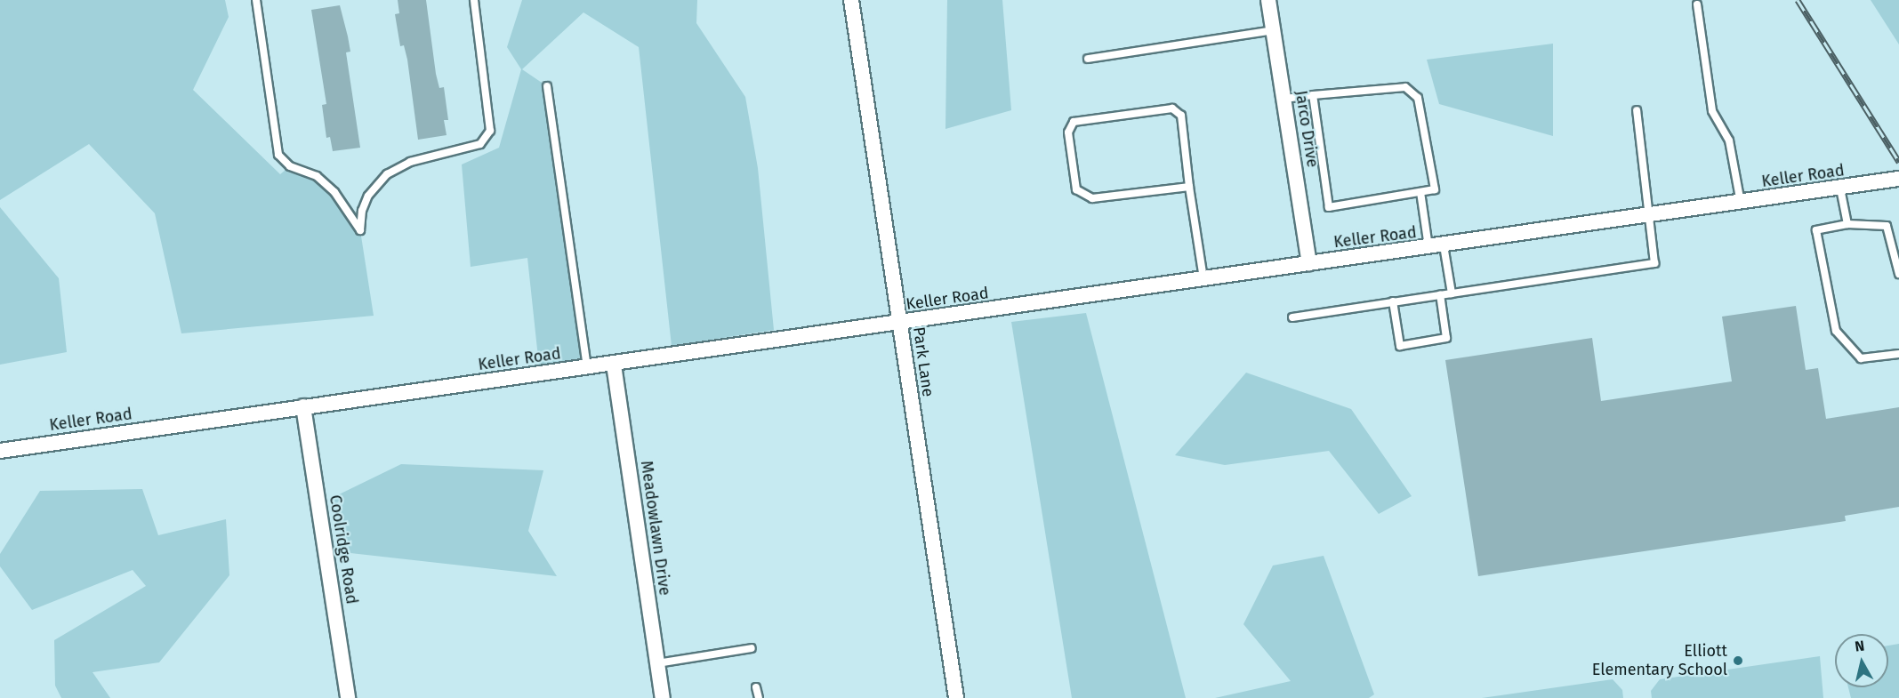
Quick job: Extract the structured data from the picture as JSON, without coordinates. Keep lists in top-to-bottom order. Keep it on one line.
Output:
{"streets":{"street":["Jarco Drive","Keller Road","Park Lane","Meadowlawn Drive","Coolridge Road"]},"crossings":[["Jarco Drive","Keller Road"],["Keller Road","Park Lane"],["Keller Road","Meadowlawn Drive"],["Keller Road","Coolridge Road"]],"places":["Elliott Elementary School"],"north":"top"}
